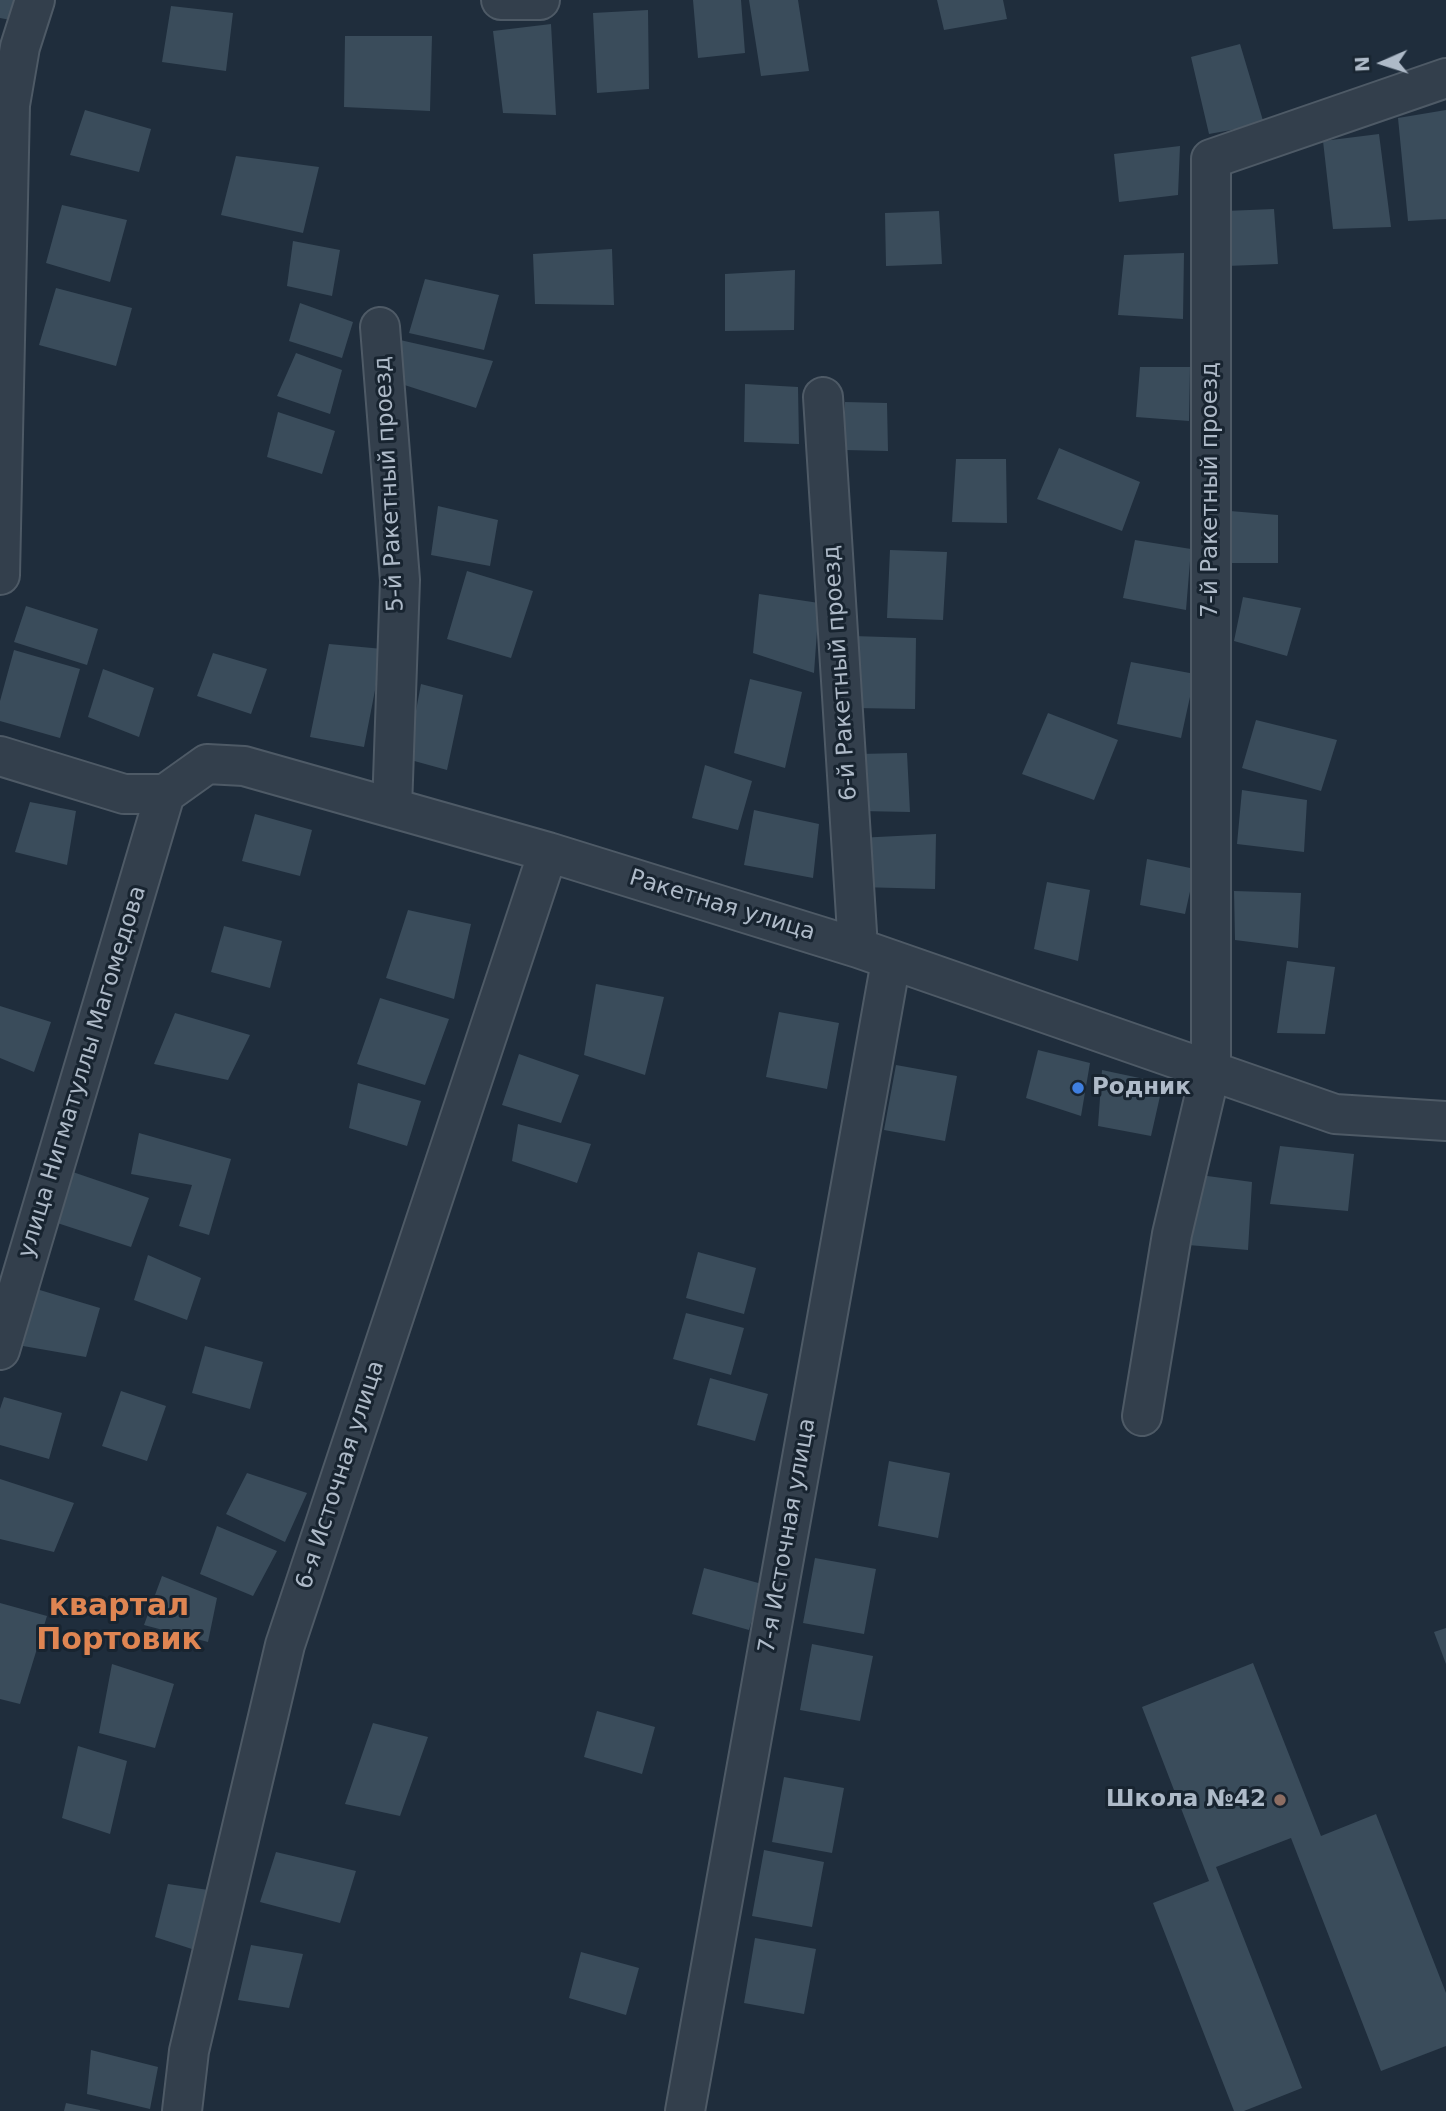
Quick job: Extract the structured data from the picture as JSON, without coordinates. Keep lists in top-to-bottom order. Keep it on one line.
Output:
{"streets":{"street":["5-й Ракетный проезд","7-й Ракетный проезд","6-й Ракетный проезд","Ракетная улица","улица Нигматуллы Магомедова","6-я Источная улица","7-я Источная улица"]},"crossings":[["5-й Ракетный проезд","Ракетная улица"],["7-й Ракетный проезд","Ракетная улица"],["6-й Ракетный проезд","Ракетная улица"],["6-й Ракетный проезд","7-я Источная улица"],["Ракетная улица","улица Нигматуллы Магомедова"],["Ракетная улица","6-я Источная улица"],["Ракетная улица","7-я Источная улица"]],"districts":["квартал Портовик"],"places":["Родник","Школа №42"],"north":"left"}
